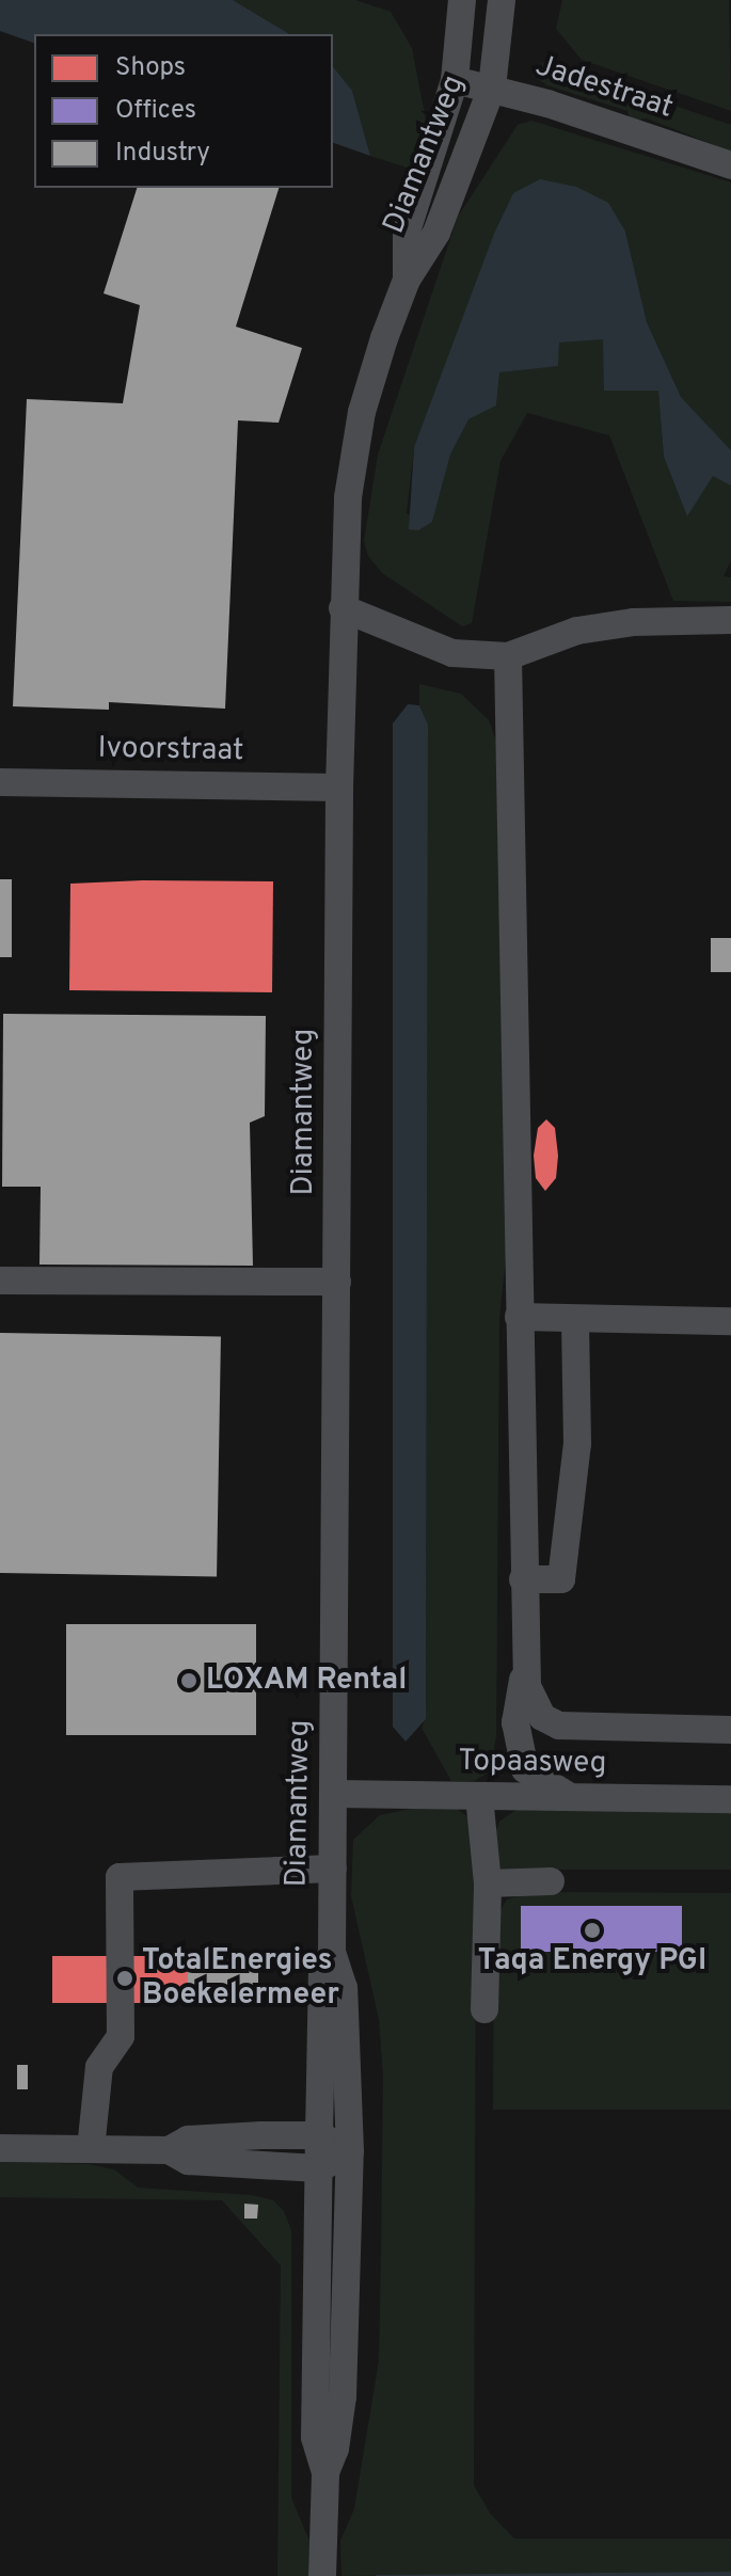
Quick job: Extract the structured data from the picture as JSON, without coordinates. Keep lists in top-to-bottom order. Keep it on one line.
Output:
{"streets":{"street":["Jadestraat","Diamantweg","Ivoorstraat","Topaasweg"]},"crossings":[["Jadestraat","Diamantweg"],["Diamantweg","Ivoorstraat"],["Diamantweg","Topaasweg"]],"places":["LOXAM Rental","Taqa Energy PGI","TotalEnergies Boekelermeer"],"legend":["Shops","Offices","Industry"]}
